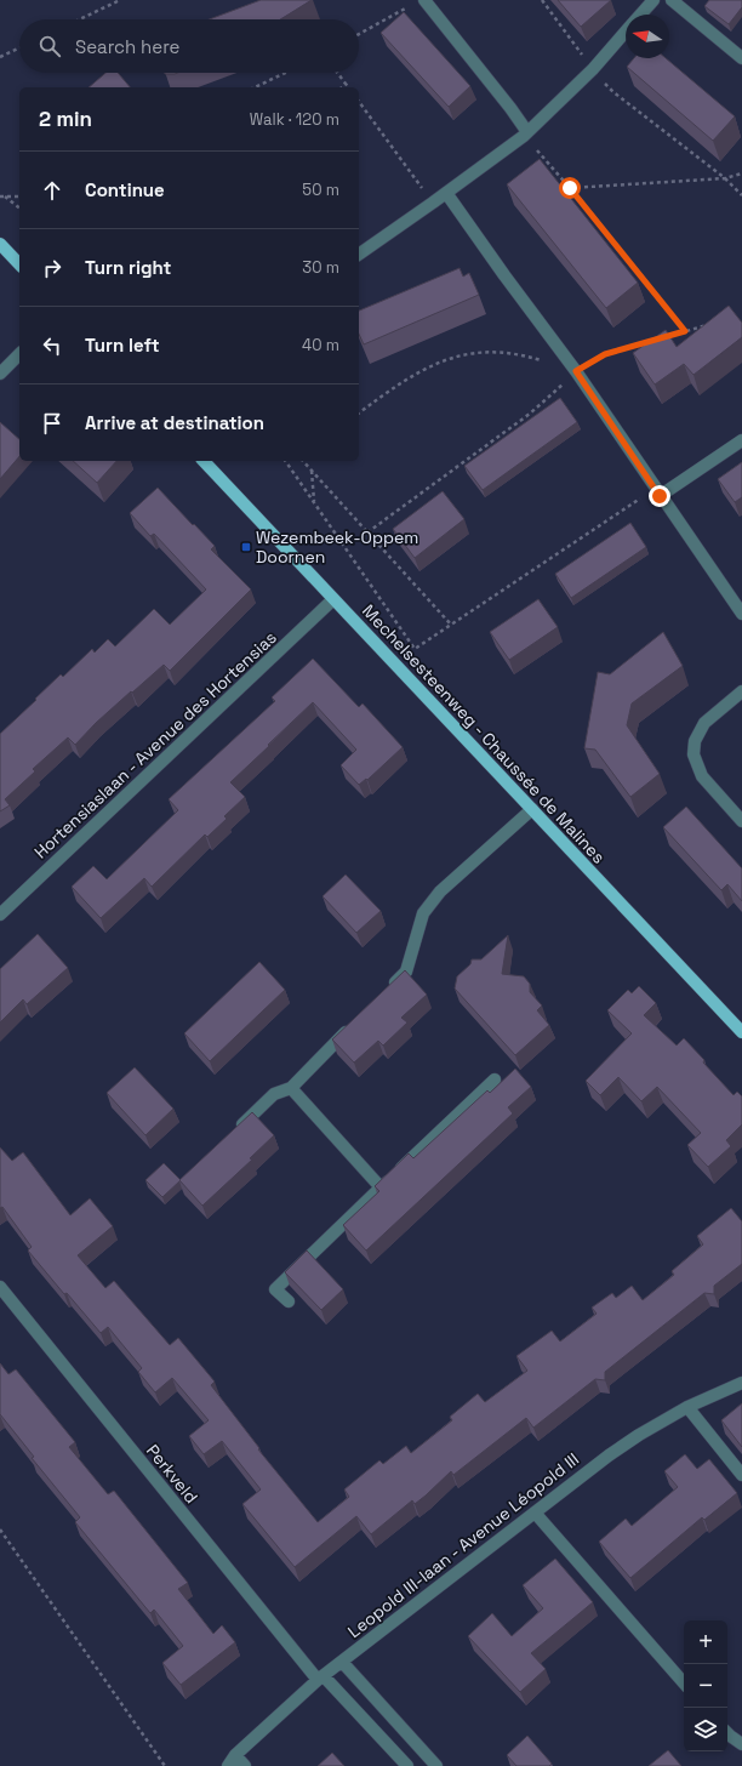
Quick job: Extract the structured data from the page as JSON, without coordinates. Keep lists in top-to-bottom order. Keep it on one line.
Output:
{"streets":{"main road":["Mechelsesteenweg - Chaussée de Malines"],"street":["Hortensiaslaan - Avenue des Hortensias","Perkveld","Leopold III-laan - Avenue Léopold III"]},"crossings":[["Mechelsesteenweg - Chaussée de Malines","Hortensiaslaan - Avenue des Hortensias"],["Perkveld","Leopold III-laan - Avenue Léopold III"]],"places":{"transit":["Wezembeek-Oppem Doornen"]},"north":"left","page":{"search":"Search here","heading":["2 min","Walk · 120 m"],"list":[["Continue","50 m"],["Turn right","30 m"],["Turn left","40 m"],"Arrive at destination"],"map_buttons":["+","−"]}}
